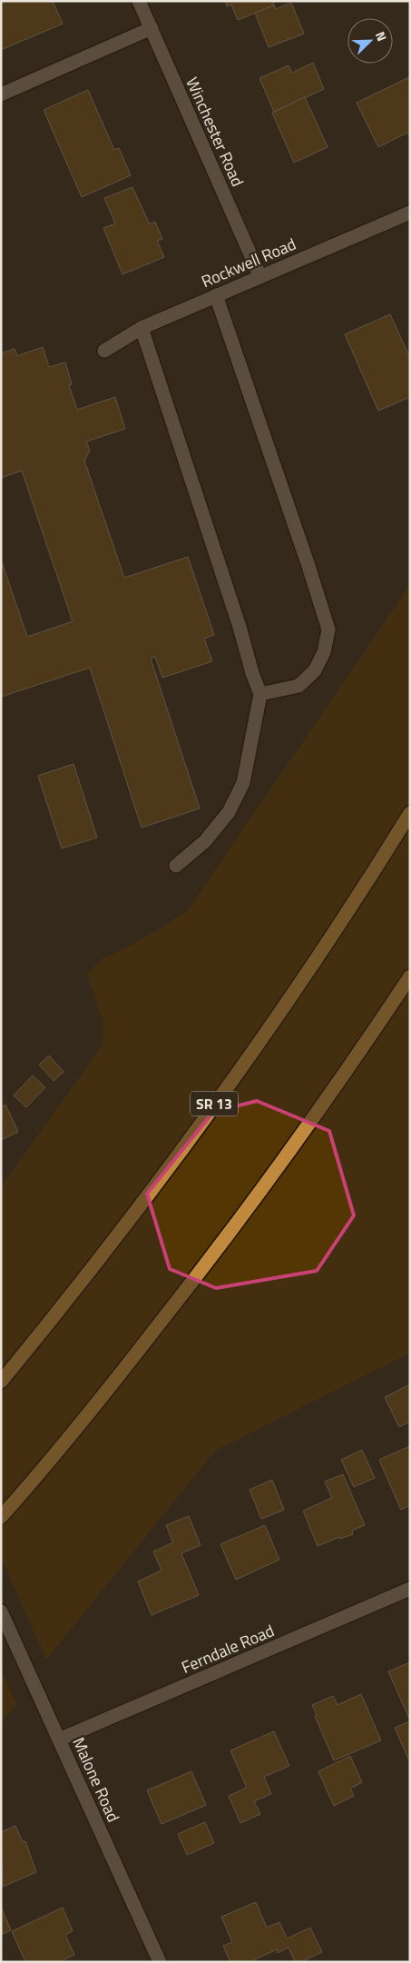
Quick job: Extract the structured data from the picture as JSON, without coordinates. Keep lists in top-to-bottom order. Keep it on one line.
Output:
{"streets":{"highway":["SR 13"],"street":["Winchester Road","Rockwell Road","Ferndale Road","Malone Road"]},"crossings":[["Winchester Road","Rockwell Road"],["Ferndale Road","Malone Road"]],"north":"top right"}
